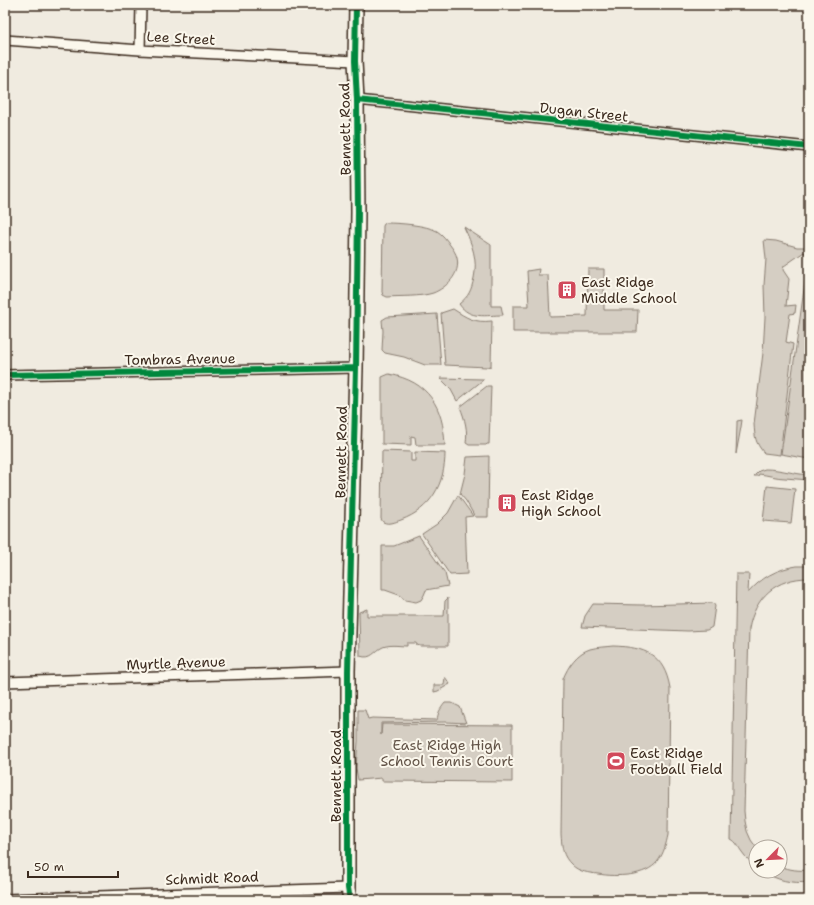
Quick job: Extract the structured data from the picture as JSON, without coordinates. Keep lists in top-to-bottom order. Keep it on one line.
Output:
{"streets":{"street":["Lee Street","Dugan Street","Bennett Road","Tombras Avenue","Myrtle Avenue","Schmidt Road"]},"crossings":[["Lee Street","Bennett Road"],["Dugan Street","Bennett Road"],["Bennett Road","Tombras Avenue"],["Bennett Road","Myrtle Avenue"],["Bennett Road","Schmidt Road"]],"parks":["East Ridge High School Tennis Court"],"places":{"building":["East Ridge Middle School","East Ridge High School"],"sports":["East Ridge Football Field"]},"scale_bar":"50 m","north":"bottom left"}
